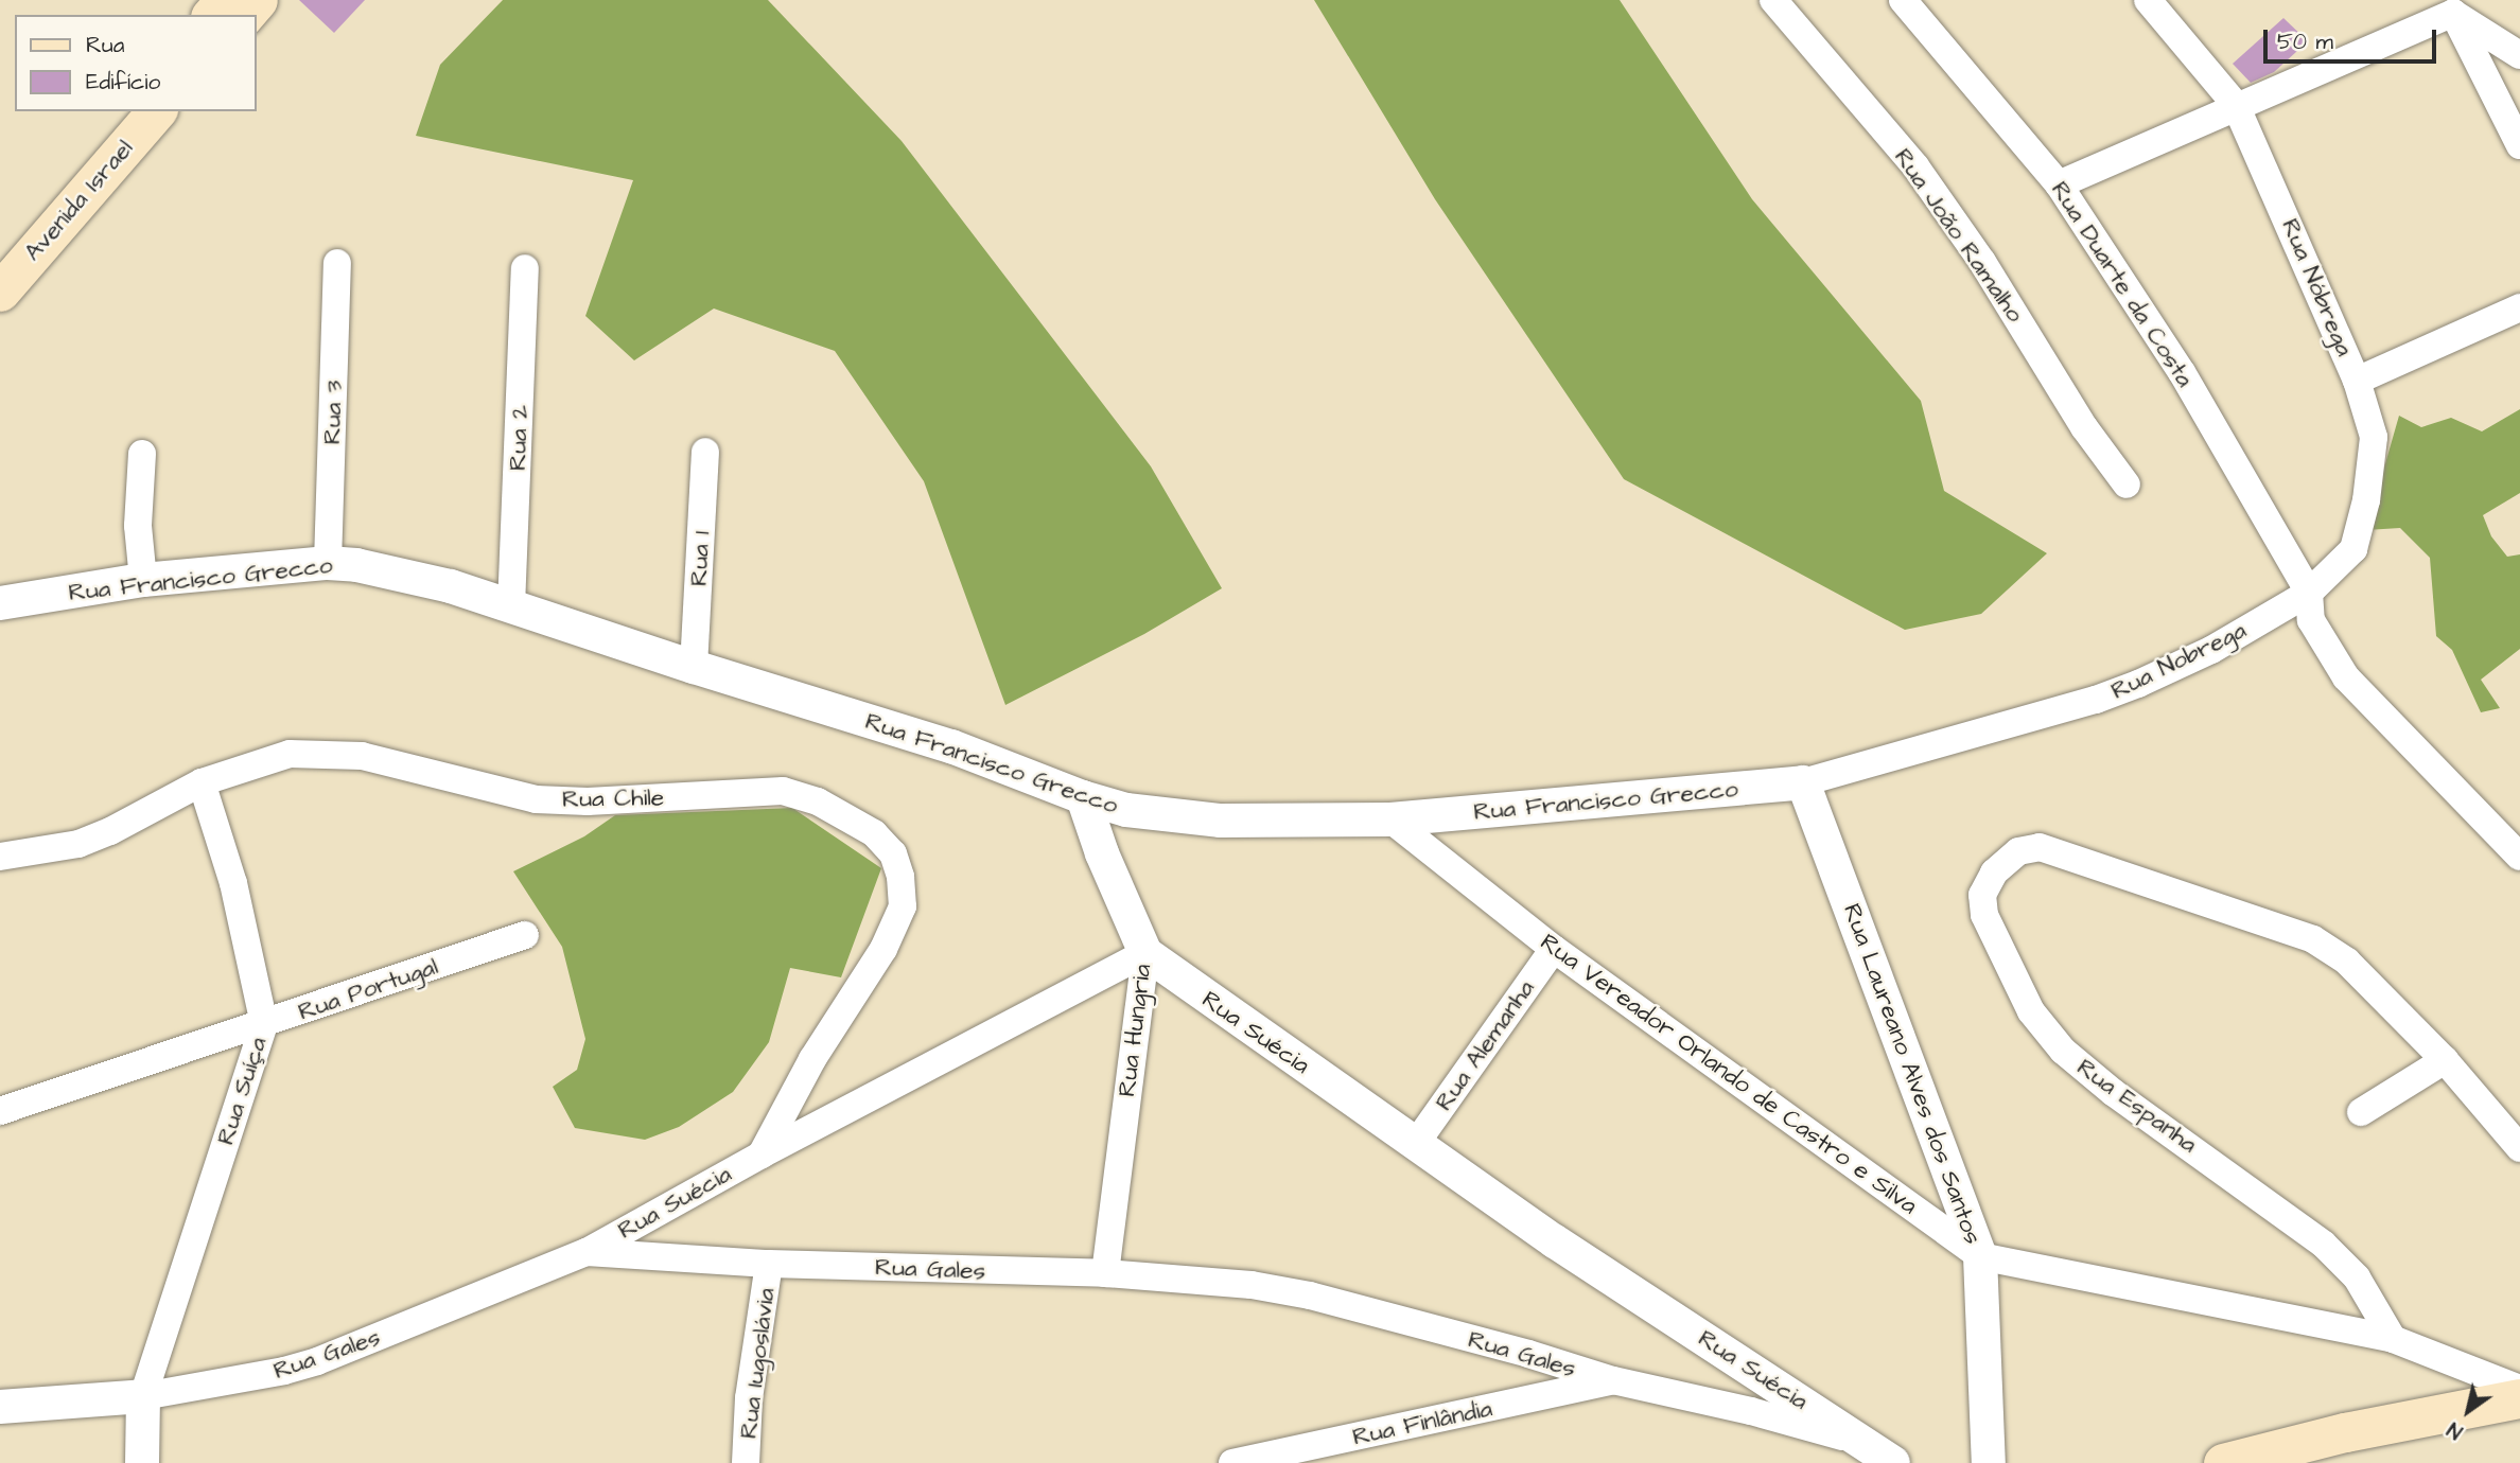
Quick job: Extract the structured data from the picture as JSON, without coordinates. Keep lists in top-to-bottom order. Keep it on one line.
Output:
{"streets":{"main road":["Avenida Israel"],"street":["Rua João Ramalho","Rua Duarte da Costa","Rua Nóbrega","Rua 3","Rua 2","Rua 1","Rua Francisco Grecco","Rua Nobrega","Rua Chile","Rua Portugal","Rua Hungria","Rua Suécia","Rua Alemanha","Rua Vereador Orlando de Castro e Silva","Rua Laureano Alves dos Santos","Rua Suíça","Rua Espanha","Rua Gales","Rua Iugoslávia","Rua Finlândia"]},"crossings":[["Rua Duarte da Costa","Rua Nóbrega"],["Rua Duarte da Costa","Rua Nobrega"],["Rua Nóbrega","Rua Nobrega"],["Rua 3","Rua Francisco Grecco"],["Rua 2","Rua Francisco Grecco"],["Rua 1","Rua Francisco Grecco"],["Rua Francisco Grecco","Rua Nobrega"],["Rua Francisco Grecco","Rua Hungria"],["Rua Francisco Grecco","Rua Vereador Orlando de Castro e Silva"],["Rua Francisco Grecco","Rua Laureano Alves dos Santos"],["Rua Chile","Rua Suécia"],["Rua Chile","Rua Suíça"],["Rua Portugal","Rua Suíça"],["Rua Hungria","Rua Suécia"],["Rua Hungria","Rua Gales"],["Rua Suécia","Rua Alemanha"],["Rua Suécia","Rua Gales"],["Rua Alemanha","Rua Vereador Orlando de Castro e Silva"],["Rua Vereador Orlando de Castro e Silva","Rua Laureano Alves dos Santos"],["Rua Vereador Orlando de Castro e Silva","Rua Espanha"],["Rua Suíça","Rua Gales"],["Rua Gales","Rua Iugoslávia"],["Rua Gales","Rua Finlândia"]],"legend":["Rua","Edifício"],"scale_bar":"50 m","north":"bottom left"}
